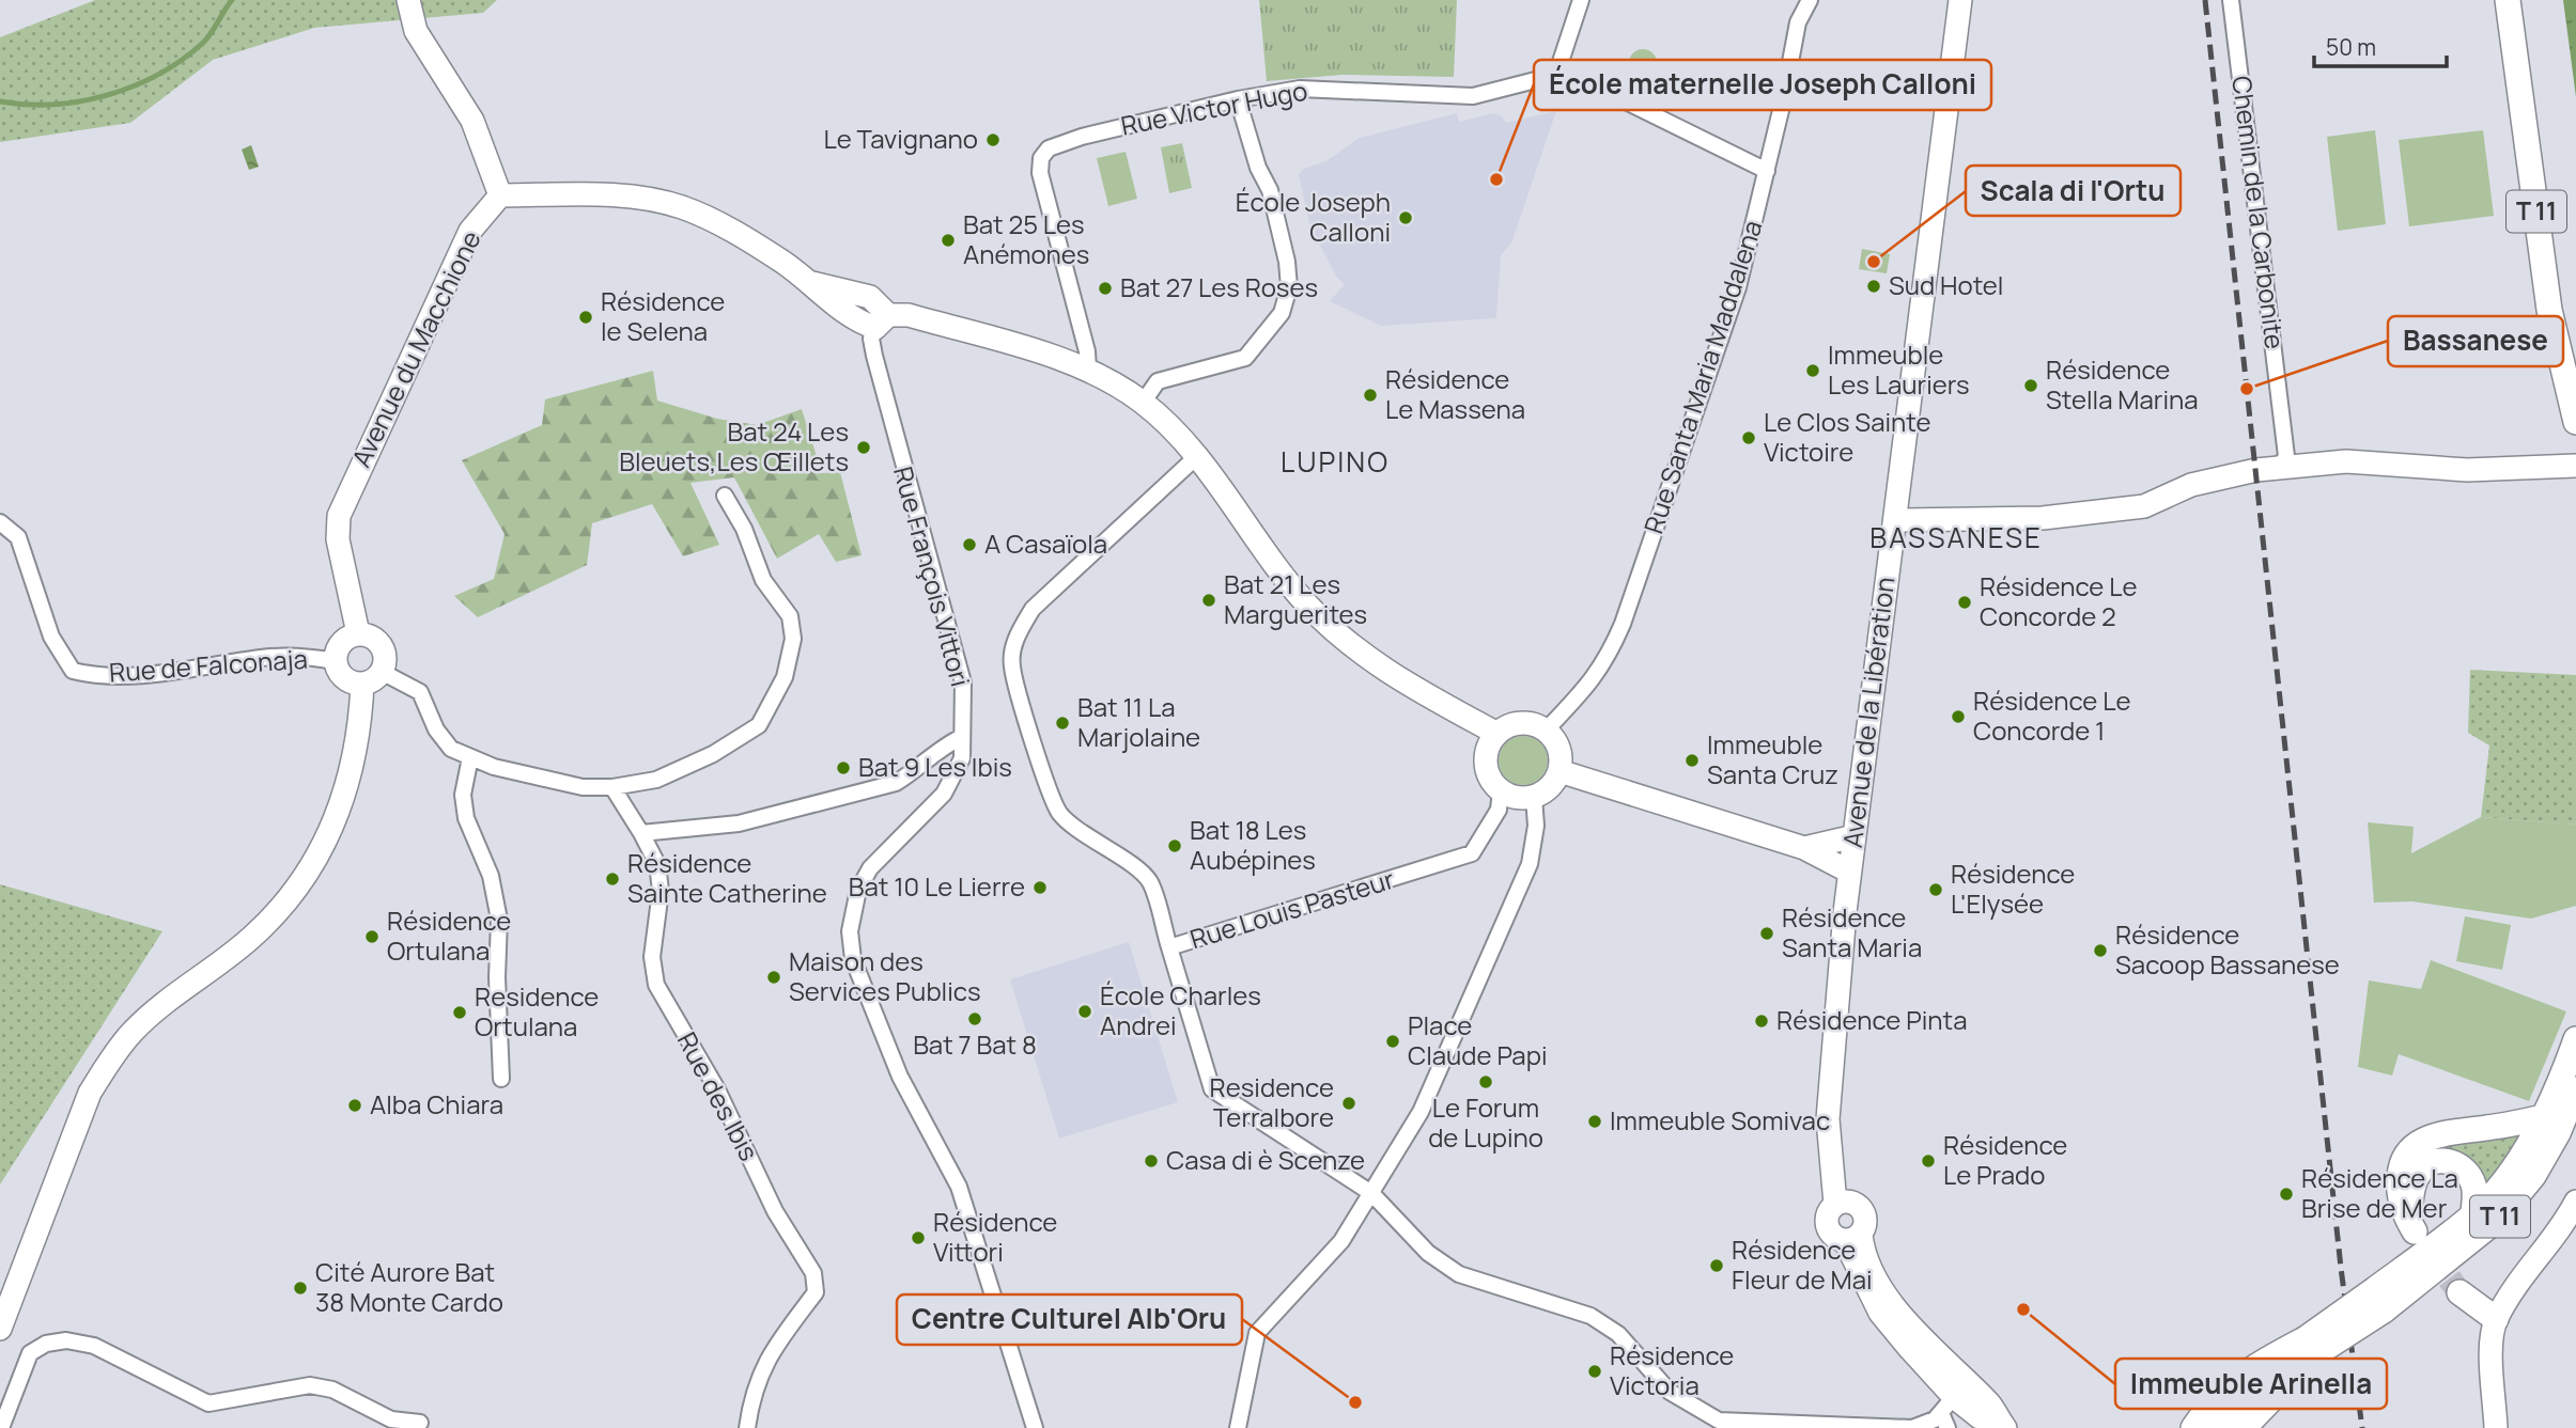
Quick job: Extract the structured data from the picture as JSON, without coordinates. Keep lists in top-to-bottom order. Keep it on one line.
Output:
{"streets":{"main road":["T 11","Avenue du Macchione","Avenue de la Libération"],"street":["Rue Victor Hugo","Chemin de la Carbonite","Rue Santa Maria Maddalena","Rue François Vittori","Rue de Falconaja","Rue Louis Pasteur","Rue des Ibis"]},"crossings":[["Avenue du Macchione","Rue de Falconaja"],["Rue Santa Maria Maddalena","Rue Louis Pasteur"]],"districts":["LUPINO","BASSANESE"],"places":["Le Tavignano","École maternelle Joseph Calloni","École Joseph Calloni","Bat 25 Les Anémones","Scala di l'Ortu","Sud Hotel","Bat 27 Les Roses","Résidence le Selena","Immeuble Les Lauriers","Résidence Stella Marina","Bassanese","Résidence Le Massena","Le Clos Sainte Victoire","Bat 24 Les Bleuets,Les Œillets","A Casaïola","Bat 21 Les Marguerites","Résidence Le Concorde 2","Résidence Le Concorde 1","Bat 11 La Marjolaine","Immeuble Santa Cruz","Bat 9 Les Ibis","Bat 18 Les Aubépines","Résidence Sainte Catherine","Bat 10 Le Lierre","Résidence L'Elysée","Résidence Santa Maria","Résidence Ortulana","Résidence Sacoop Bassanese","Maison des Services Publics","École Charles Andrei","Residence Ortulana","Bat 7 Bat 8","Résidence Pinta","Place Claude Papi","Le Forum de Lupino","Residence Terralbore","Alba Chiara","Immeuble Somivac","Casa di è Scenze","Résidence Le Prado","Résidence La Brise de Mer","Résidence Vittori","Résidence Fleur de Mai","Cité Aurore Bat 38 Monte Cardo","Immeuble Arinella","Résidence Victoria","Centre Culturel Alb'Oru"],"scale_bar":"50 m"}
